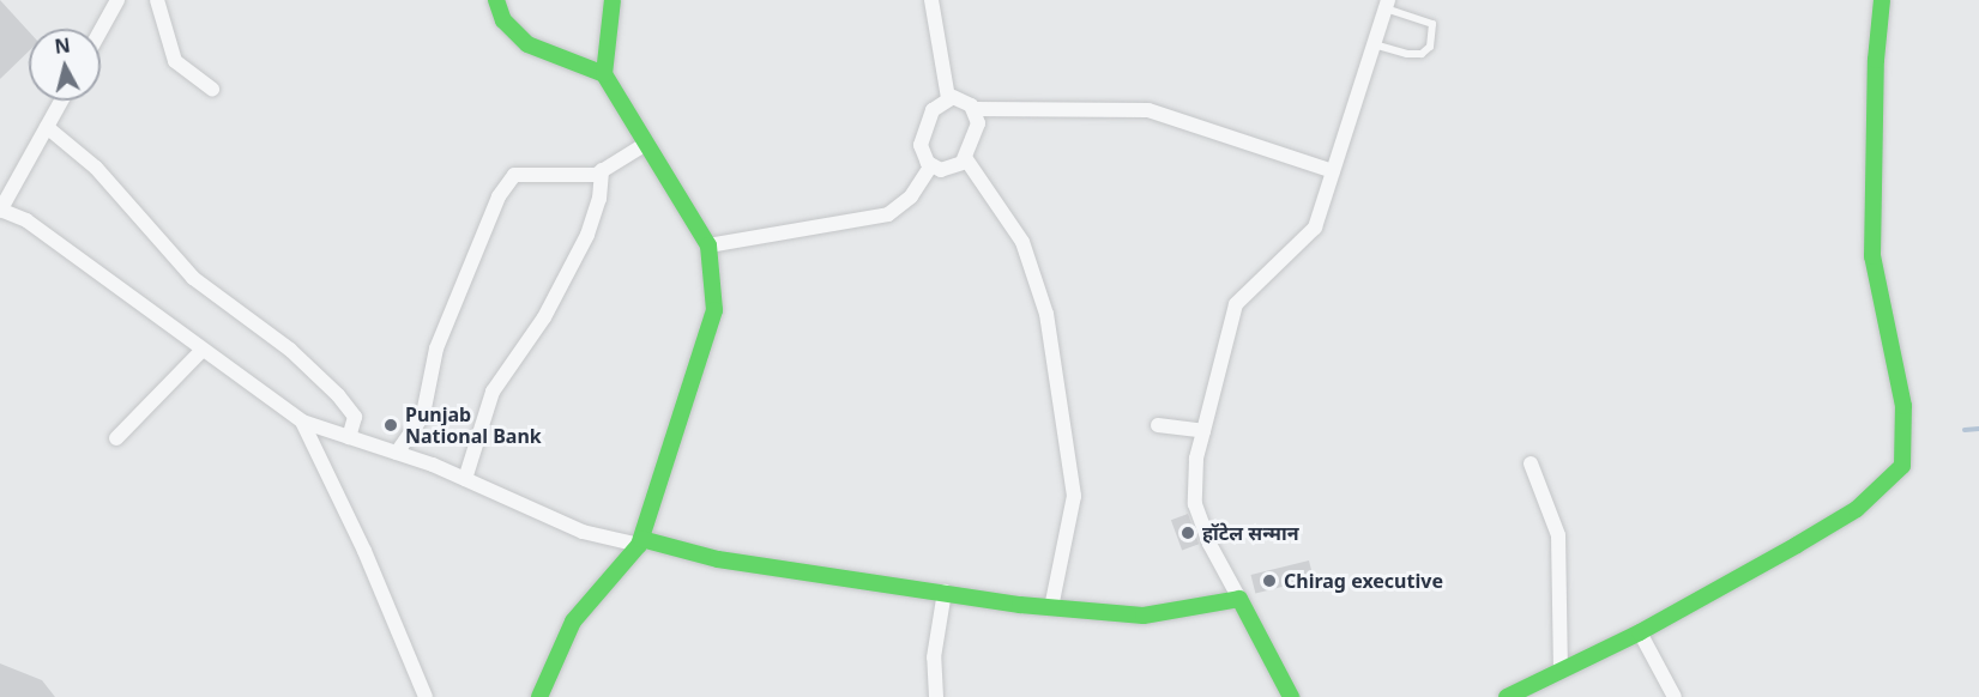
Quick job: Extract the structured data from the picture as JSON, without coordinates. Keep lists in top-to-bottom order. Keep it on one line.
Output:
{"places":["Punjab National Bank","हॉटेल सन्मान","Chirag executive"],"north":"top"}
